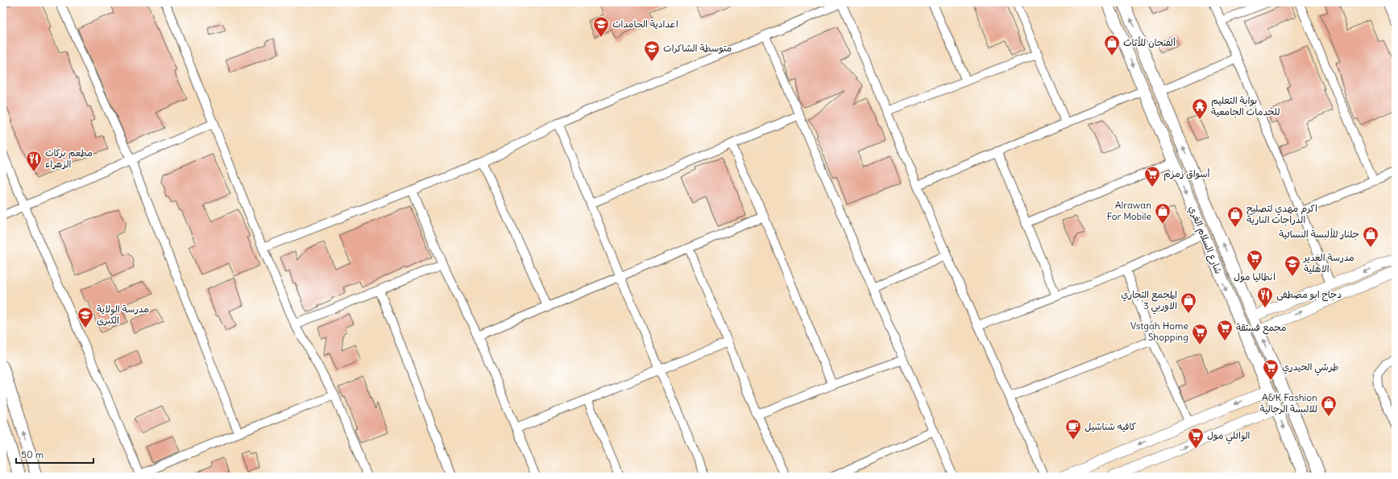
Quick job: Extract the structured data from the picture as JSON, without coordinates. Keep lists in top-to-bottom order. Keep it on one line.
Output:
{"streets":{"main road":["شارع السلام الغري"]},"places":{"school or university":["اعدادية الحامدات","متوسطة الشاكرات","مدرسة الغدير الاهلية","مدرسة الولاية الكبرى"],"shop":["ألفنجان للأثاث","Alrawan For Mobile","اكرم مهدي لتصليح الدراجات النارية","جلنار للألبسة النسائية","المجمع التجاري الاوربي 3","A&K Fashion للالبسة الرجالية"],"temple":["بوابة التعليم للخدمات الجامعية"],"restaurant":["مطعم بركات الزهراء","دجاج ابو مصطفى"],"supermarket":["أسواق زمزم","انطاليا مول","مجمع فستقة","Vstgah Home Shopping","طرشي الحيدري","الوائلي مول"],"cafe":["كافيه شناشيل"]},"scale_bar":"50 m"}
